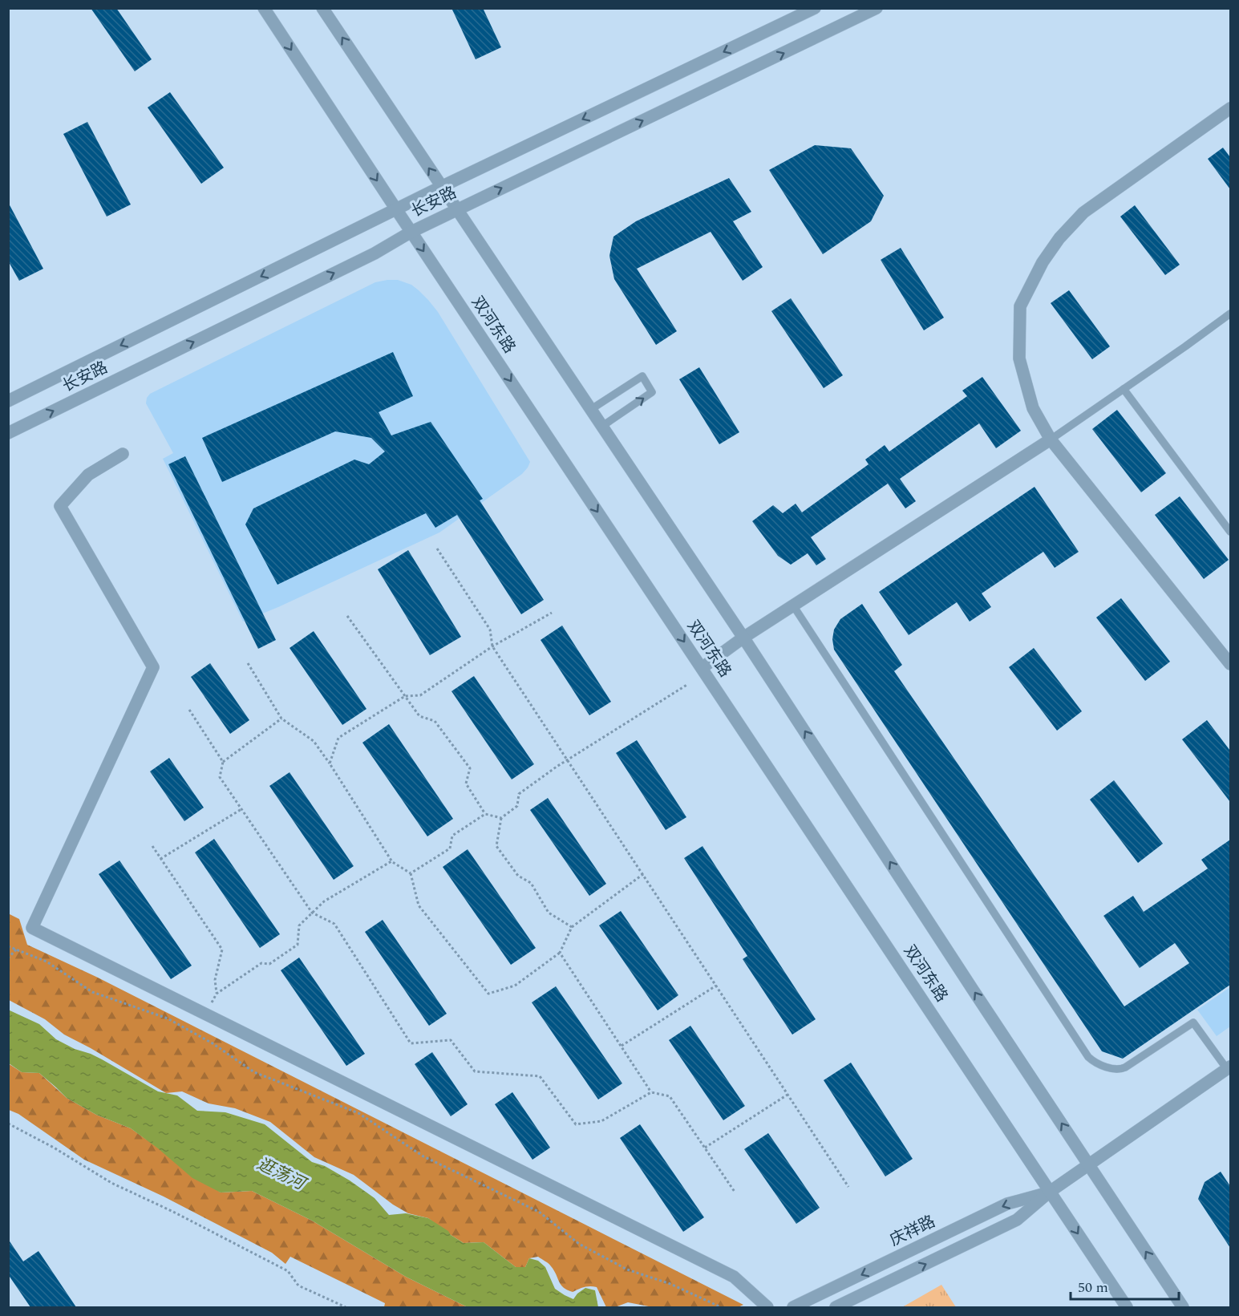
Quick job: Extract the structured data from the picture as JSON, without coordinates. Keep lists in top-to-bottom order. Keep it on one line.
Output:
{"streets":{"street":["长安路","双河东路","庆祥路"]},"crossings":[["长安路","双河东路"],["双河东路","庆祥路"]],"water":["逛荡河"],"scale_bar":"50 m"}
